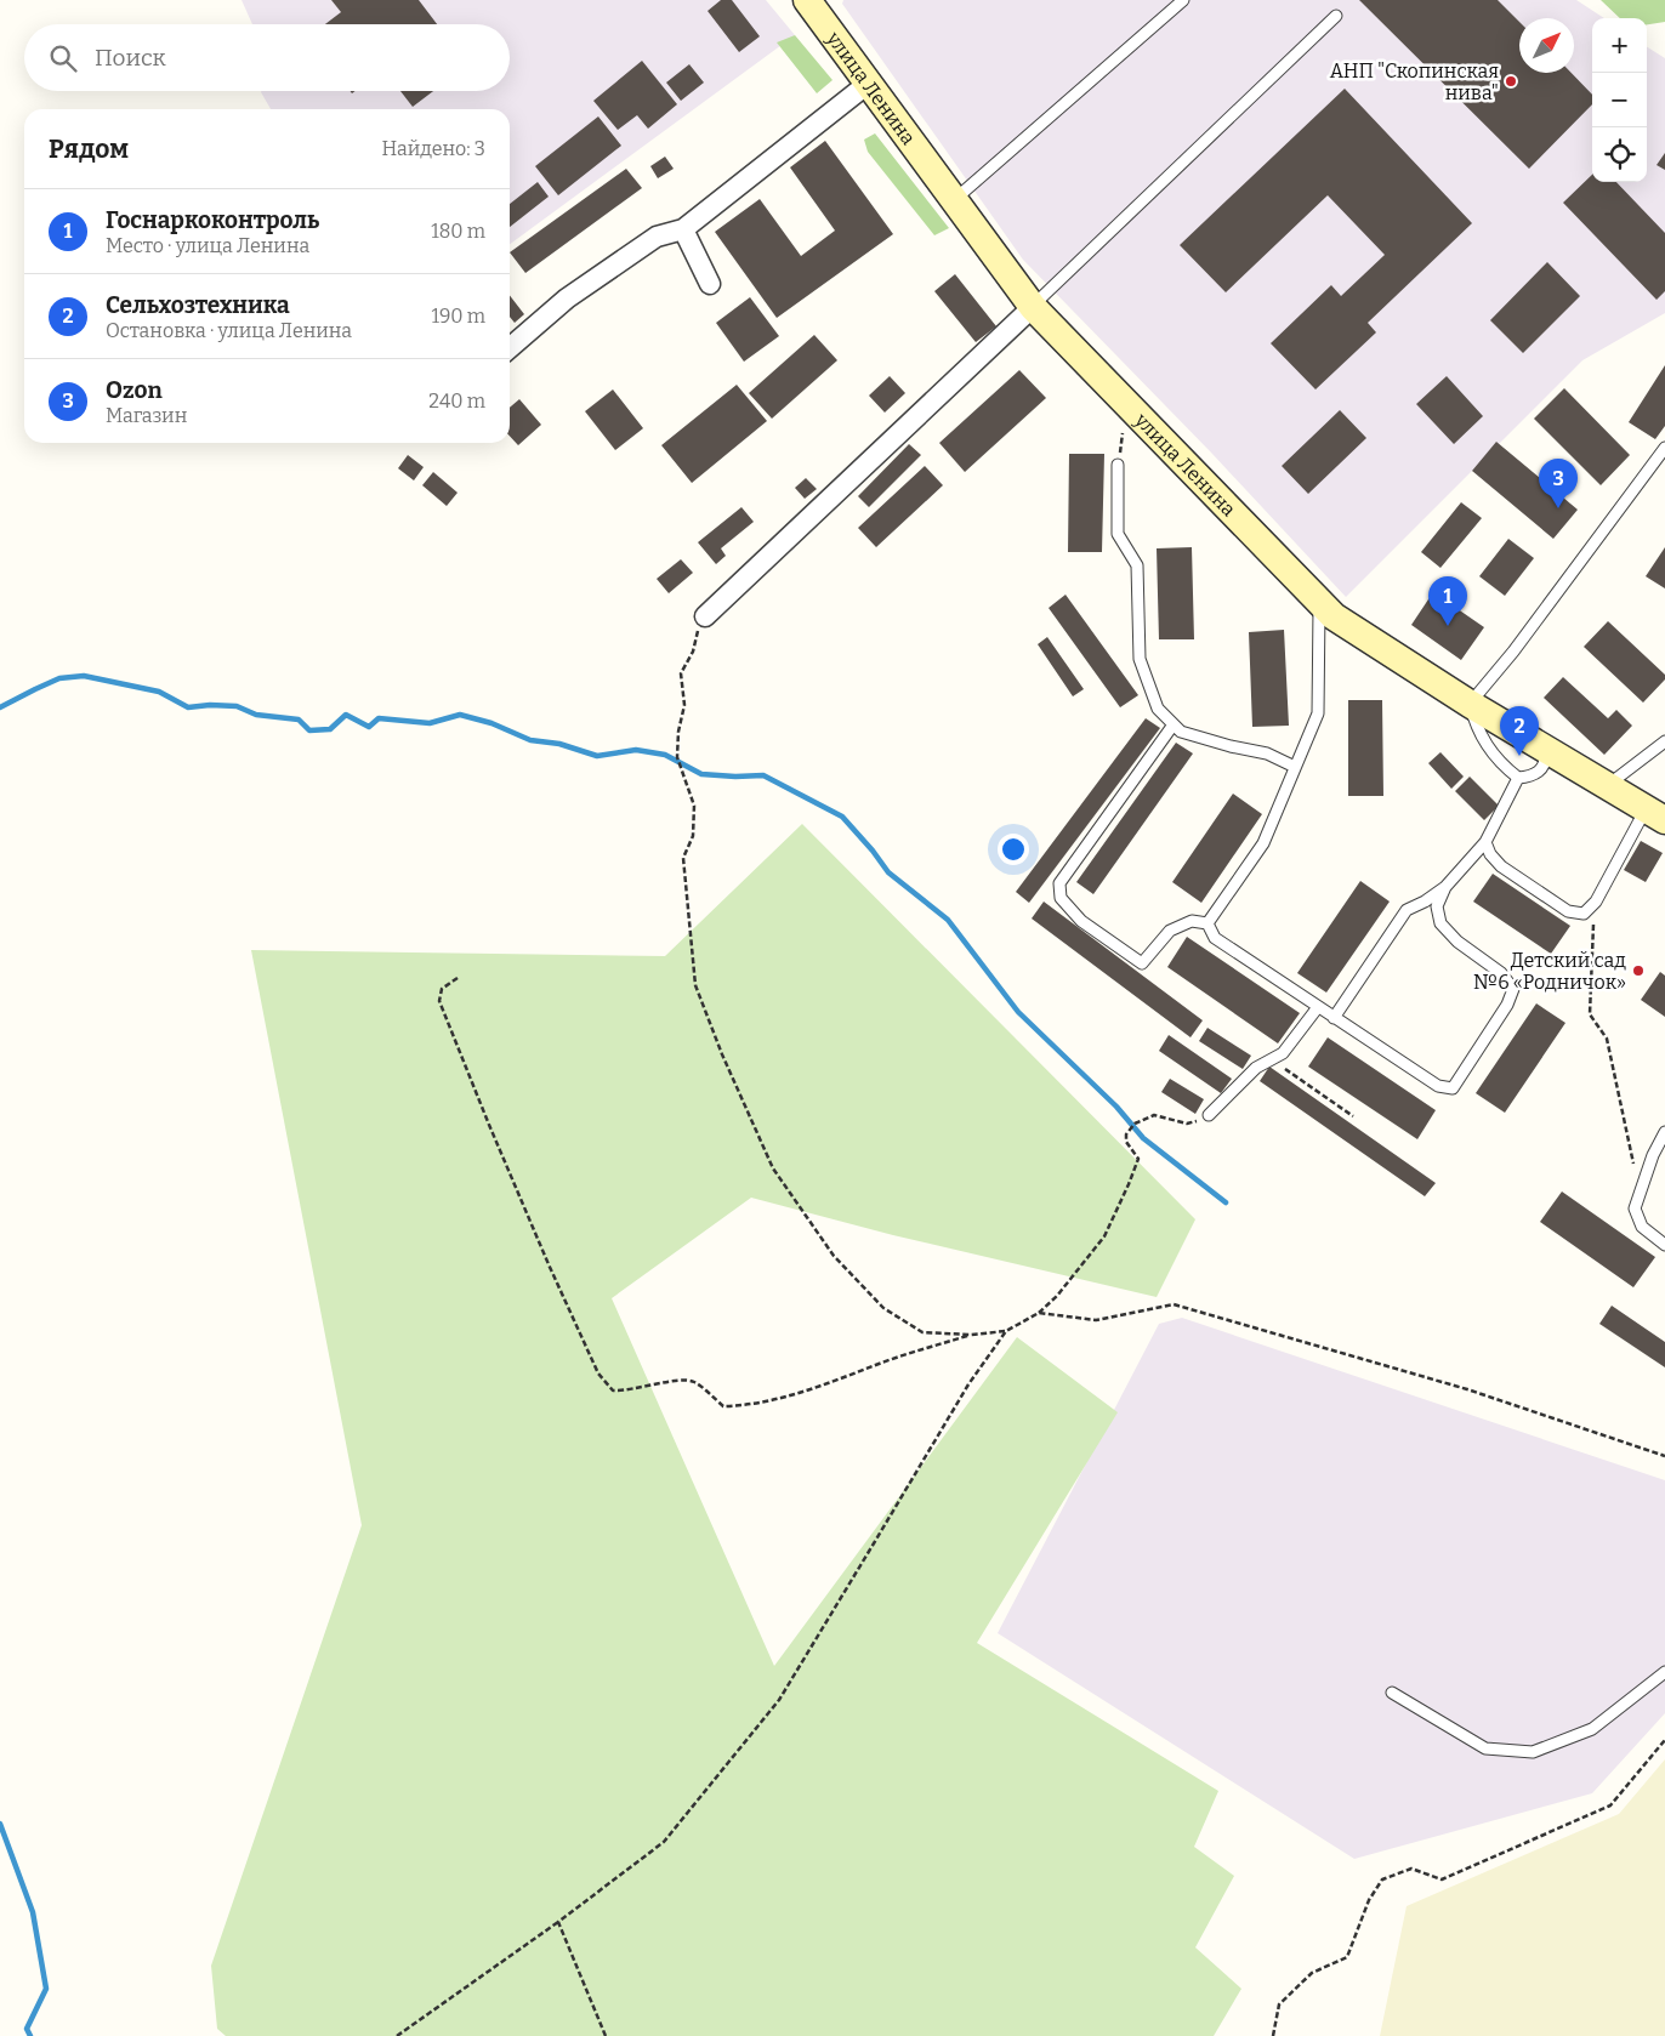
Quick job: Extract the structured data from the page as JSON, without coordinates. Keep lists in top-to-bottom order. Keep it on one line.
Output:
{"streets":{"street":["улица Ленина"]},"places":["АНП \"Скопинская нива\"","Детский сад №6 «Родничок»"],"north":"top right","page":{"map_buttons":["+","−"],"search":"Поиск","heading":["Рядом","Найдено: 3"],"list":[{"mark":"1","name":"Госнаркоконтроль","note":"Место · улица Ленина","value":"180 m"},{"mark":"2","name":"Сельхозтехника","note":"Остановка · улица Ленина","value":"190 m"},{"mark":"3","name":"Ozon","note":"Магазин","value":"240 m"}],"pins":["3","1","2"]}}
